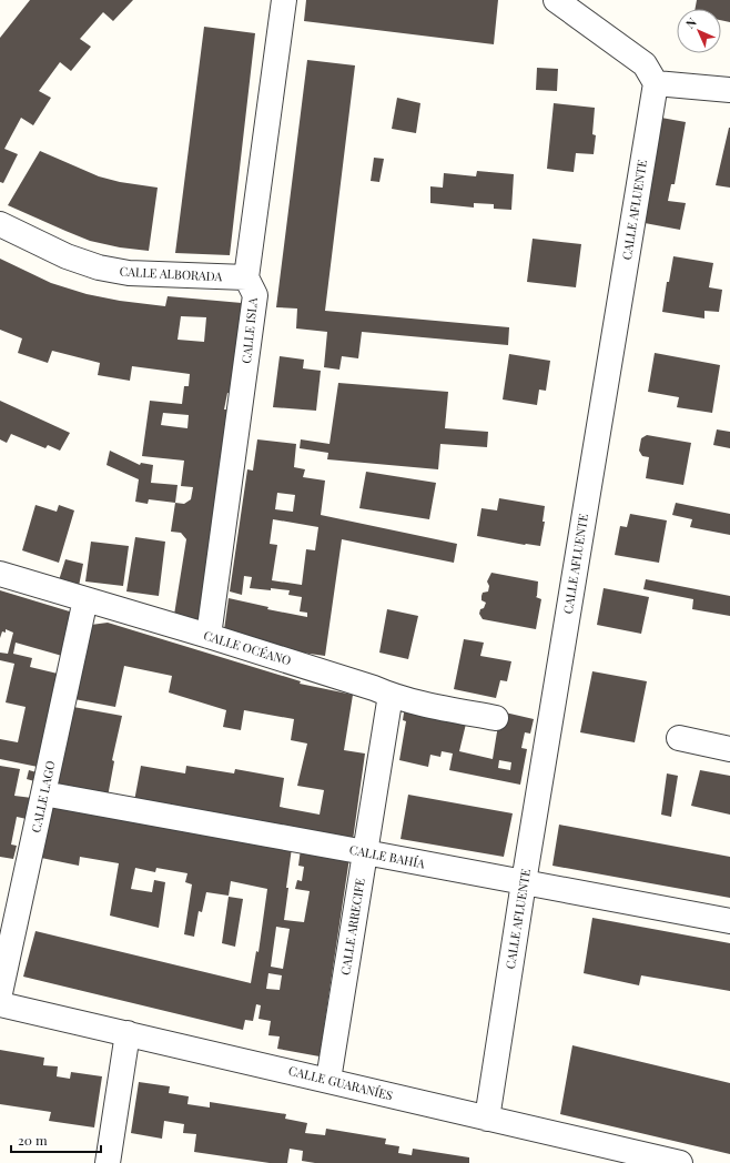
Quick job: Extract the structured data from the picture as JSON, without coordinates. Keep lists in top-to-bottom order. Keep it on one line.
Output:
{"streets":{"street":["CALLE AFLUENTE","CALLE ALBORADA","CALLE ISLA","CALLE OCÉANO","CALLE LAGO","CALLE BAHÍA","CALLE ARRECIFE","CALLE GUARANÍES"]},"crossings":[["CALLE AFLUENTE","CALLE BAHÍA"],["CALLE AFLUENTE","CALLE GUARANÍES"],["CALLE ALBORADA","CALLE ISLA"],["CALLE ISLA","CALLE OCÉANO"],["CALLE OCÉANO","CALLE LAGO"],["CALLE OCÉANO","CALLE ARRECIFE"],["CALLE LAGO","CALLE BAHÍA"],["CALLE BAHÍA","CALLE ARRECIFE"],["CALLE ARRECIFE","CALLE GUARANÍES"]],"scale_bar":"20 m","north":"top left"}
